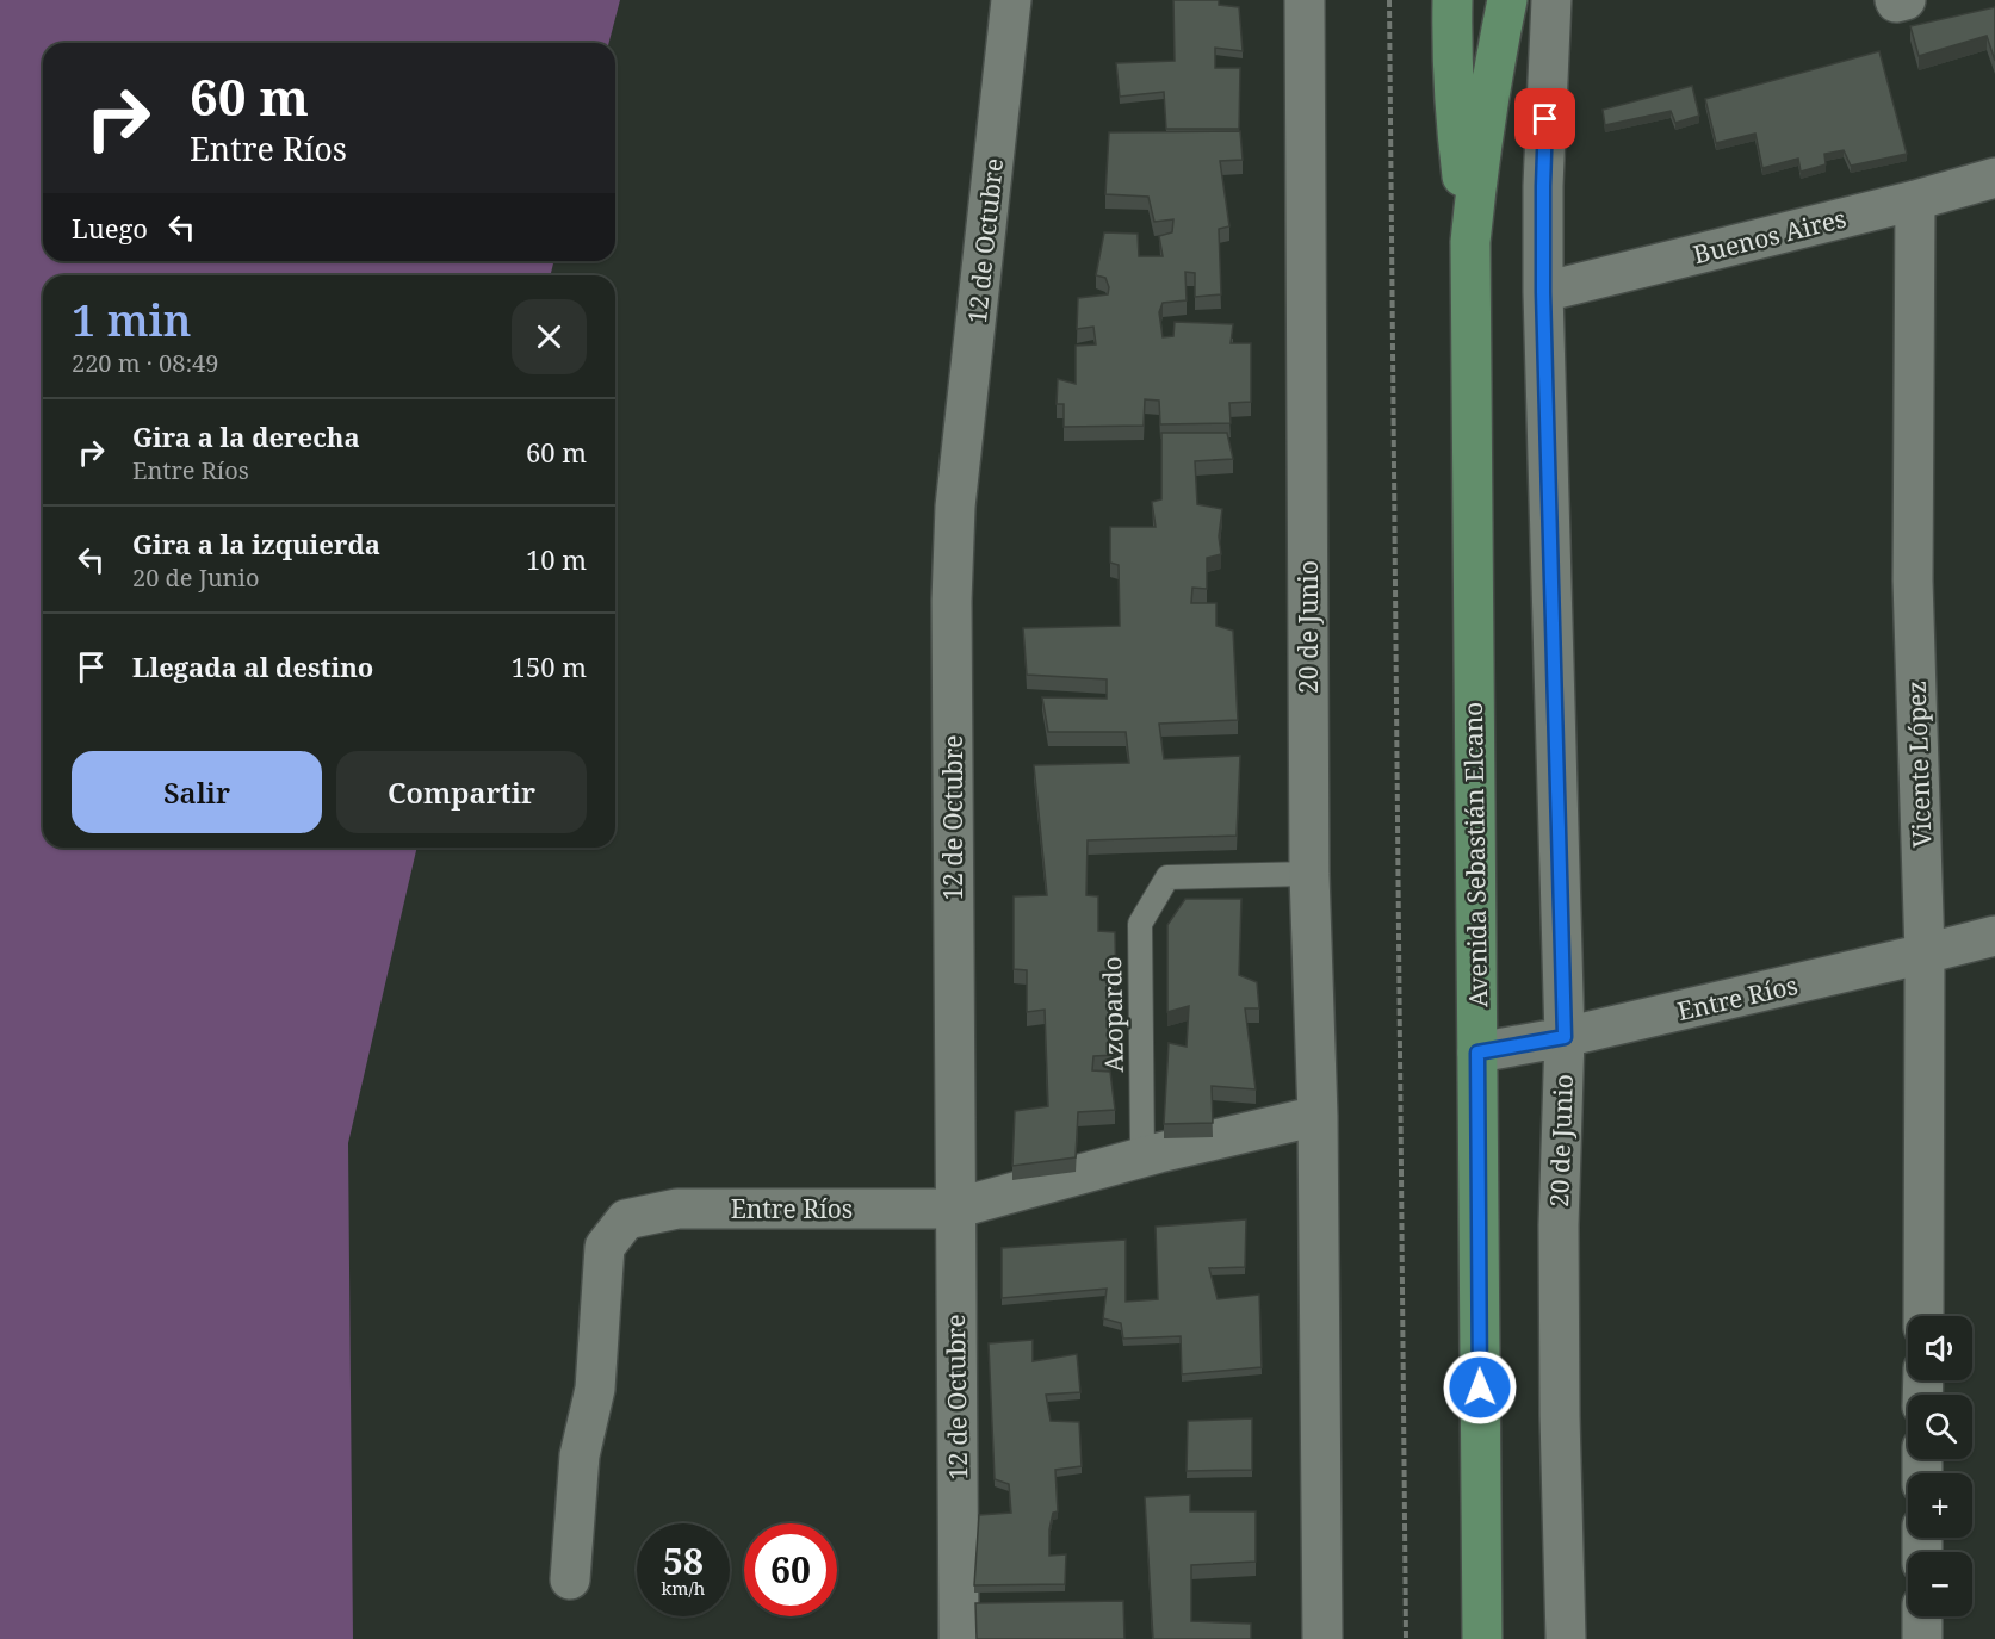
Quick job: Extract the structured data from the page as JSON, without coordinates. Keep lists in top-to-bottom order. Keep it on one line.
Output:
{"streets":{"main road":["Avenida Sebastián Elcano"],"street":["Buenos Aires","12 de Octubre","20 de Junio","Vicente López","Entre Ríos"],"lane":["Azopardo"]},"crossings":[["Buenos Aires","20 de Junio"],["Buenos Aires","Vicente López"],["12 de Octubre","Entre Ríos"],["20 de Junio","Entre Ríos"],["20 de Junio","Azopardo"],["Vicente López","Entre Ríos"],["Avenida Sebastián Elcano","Entre Ríos"],["Entre Ríos","Azopardo"]],"page":{"turn":["60 m","Entre Ríos"],"then":"Luego","heading":["1 min","220 m · 08:49"],"list":[{"name":"Gira a la derecha","note":"Entre Ríos","value":"60 m"},{"name":"Gira a la izquierda","note":"20 de Junio","value":"10 m"},{"name":"Llegada al destino","value":"150 m"}],"buttons":["Salir","Compartir"],"map_buttons":["+","−"],"speed":"58 km/h","limit":"60"}}
